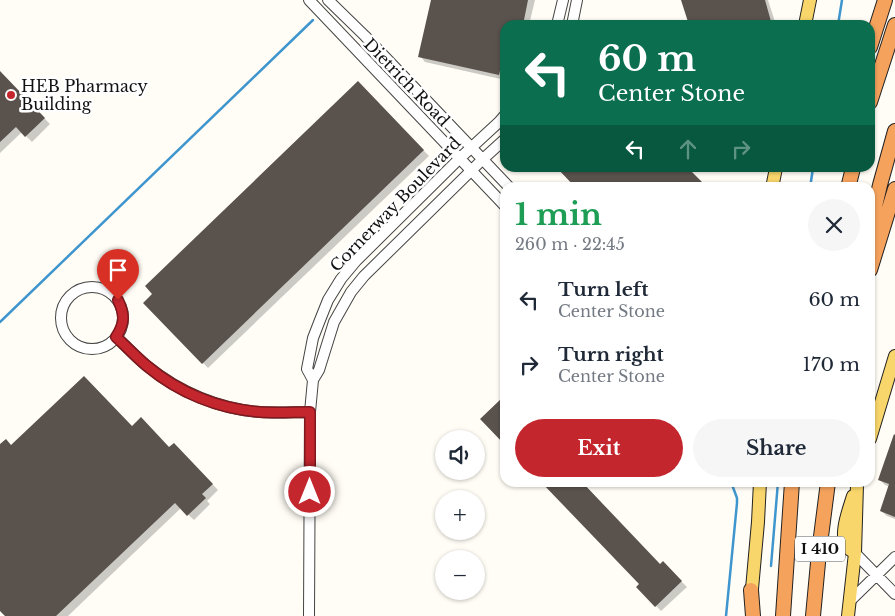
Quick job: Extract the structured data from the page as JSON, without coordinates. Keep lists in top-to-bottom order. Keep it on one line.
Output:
{"streets":{"highway":["I 410"],"street":["Dietrich Road","Cornerway Boulevard"]},"crossings":[["Dietrich Road","Cornerway Boulevard"]],"places":["HEB Pharmacy Building"],"page":{"turn":["60 m","Center Stone"],"heading":["1 min","260 m · 22:45"],"list":[{"name":"Turn left","note":"Center Stone","value":"60 m"},{"name":"Turn right","note":"Center Stone","value":"170 m"}],"buttons":["Exit","Share"],"map_buttons":["+","−"]}}
